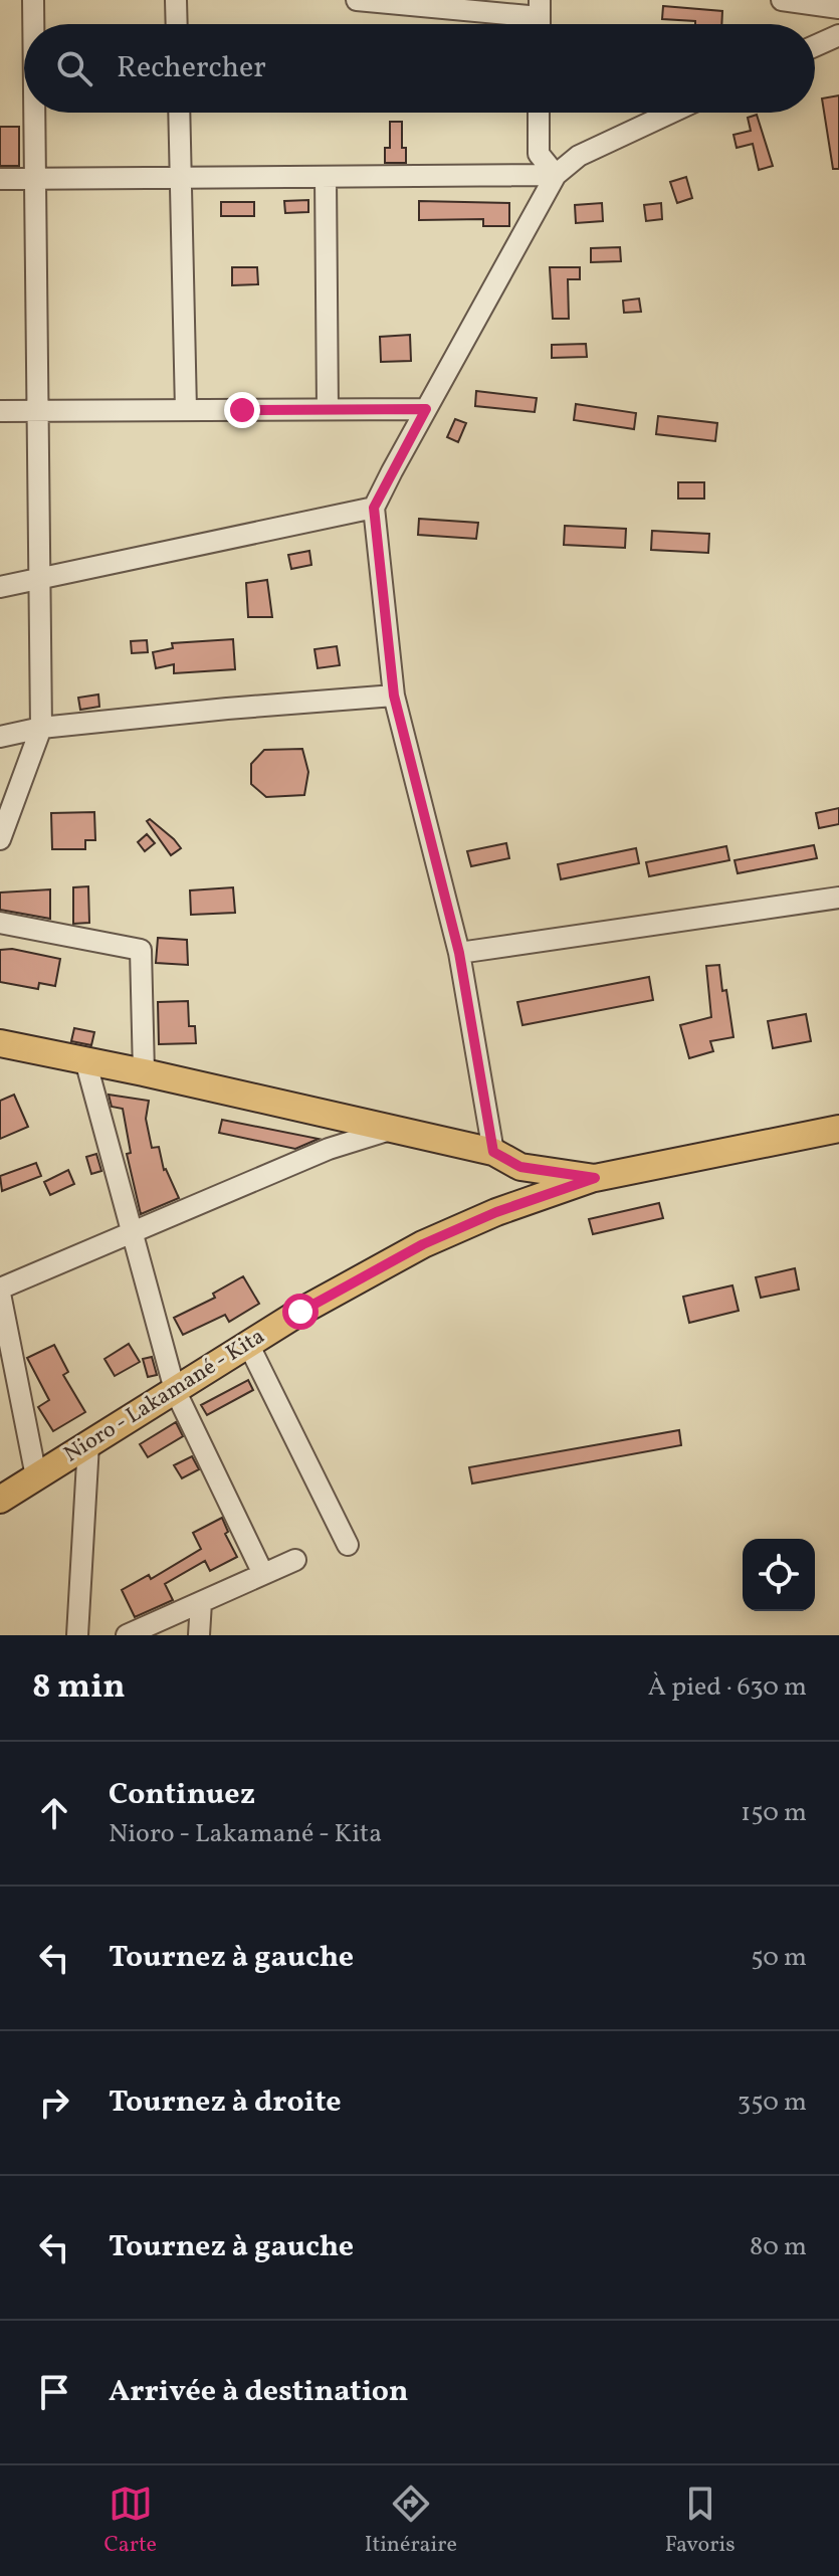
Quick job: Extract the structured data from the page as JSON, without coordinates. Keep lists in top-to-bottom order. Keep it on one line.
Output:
{"streets":{"main road":["Nioro - Lakamané - Kita"]},"page":{"search":"Rechercher","heading":["8 min","À pied · 630 m"],"list":[["Continuez","Nioro - Lakamané - Kita","150 m"],["Tournez à gauche","50 m"],["Tournez à droite","350 m"],["Tournez à gauche","80 m"],"Arrivée à destination"],"nav":["Carte","Itinéraire","Favoris"]}}
